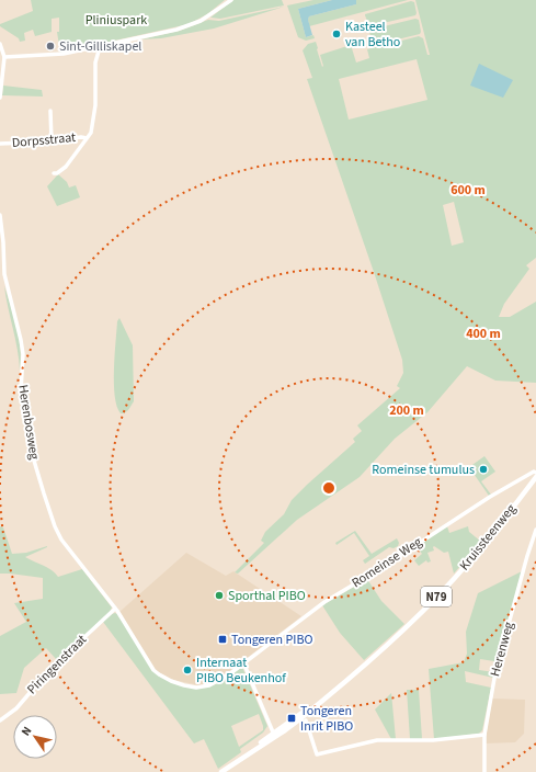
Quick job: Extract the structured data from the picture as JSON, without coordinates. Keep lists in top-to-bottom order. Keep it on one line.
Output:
{"streets":{"main road":["Kruissteenweg","N79"],"street":["Dorpsstraat","Herenbosweg","Romeinse Weg","Herenweg","Piringenstraat"]},"crossings":[["Herenbosweg","Romeinse Weg"],["Herenbosweg","Piringenstraat"]],"parks":["Pliniuspark"],"places":{"other":["Kasteel van Betho","Sint-Gilliskapel","Romeinse tumulus","Sporthal PIBO","Internaat PIBO Beukenhof"],"transit":["Tongeren PIBO","Tongeren Inrit PIBO"]},"north":"top left","rings":["600 m","400 m","200 m"]}
